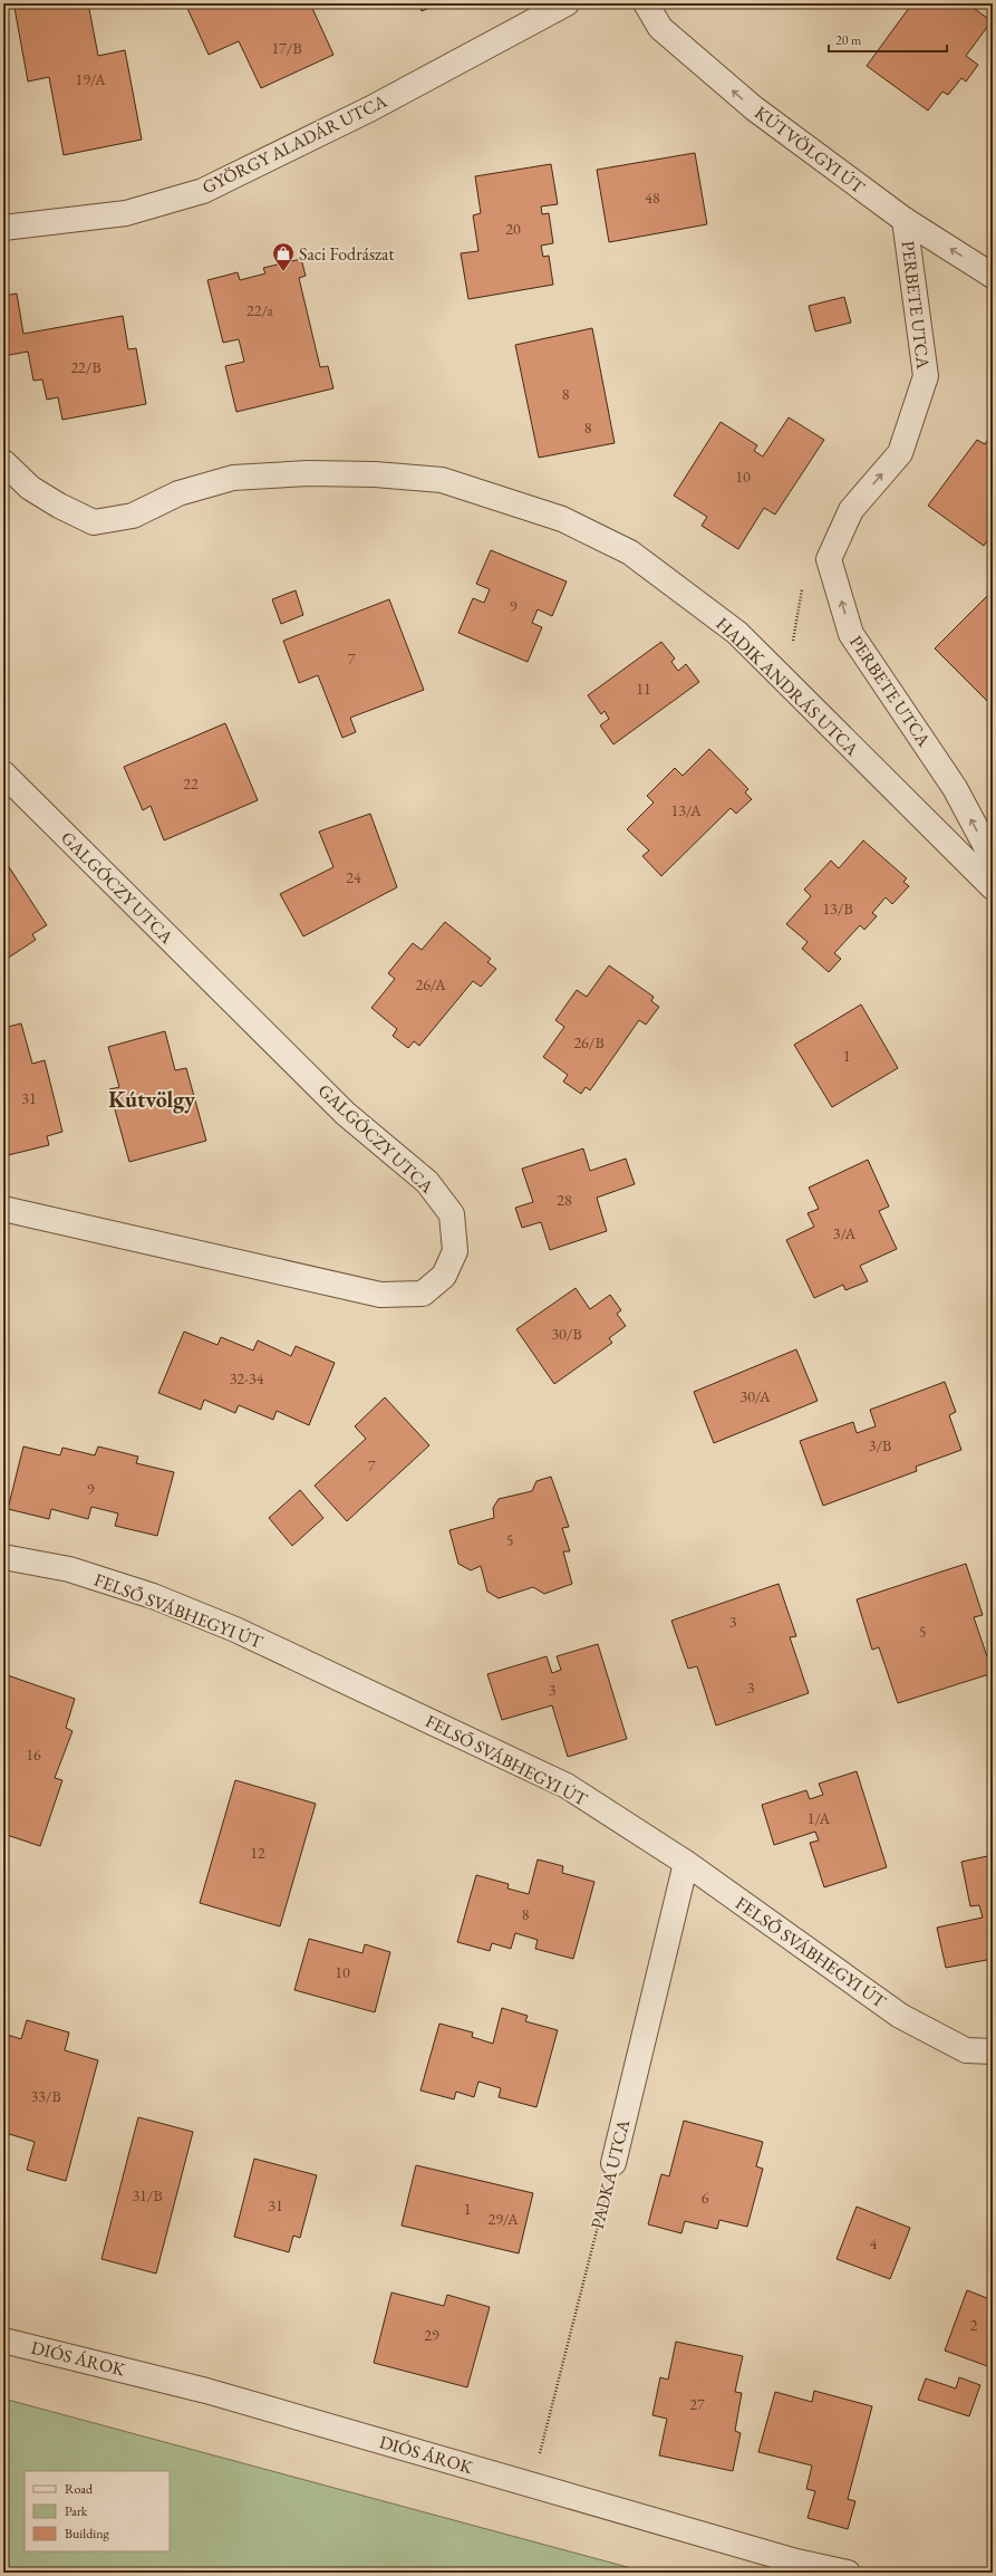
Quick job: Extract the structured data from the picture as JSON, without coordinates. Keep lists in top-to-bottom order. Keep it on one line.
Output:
{"streets":{"street":["GYÖRGY ALADÁR UTCA","KÚTVÖLGYI ÚT","PERBETE UTCA","HADIK ANDRÁS UTCA","GALGÓCZY UTCA","FELSŐ SVÁBHEGYI ÚT","PADKA UTCA","DIÓS ÁROK"]},"crossings":[["KÚTVÖLGYI ÚT","PERBETE UTCA"],["FELSŐ SVÁBHEGYI ÚT","PADKA UTCA"],["PADKA UTCA","DIÓS ÁROK"]],"one_way":["KÚTVÖLGYI ÚT","PERBETE UTCA"],"districts":["Kútvölgy"],"places":{"shop":["Saci Fodrászat"]},"house_numbers":["17/B","19/A","48","20","22/a","22/B","8","8","10","9","7","11","22","13/A","24","13/B","26/A","26/B","1","31","28","3/A","30/B","32-34","30/A","3/B","7","9","5","3","5","3","3","16","1/A","12","8","10","33/B","31/B","6","31","1","29/A","4","2","29","27"],"legend":["Road","Park","Building"],"scale_bar":"20 m"}
